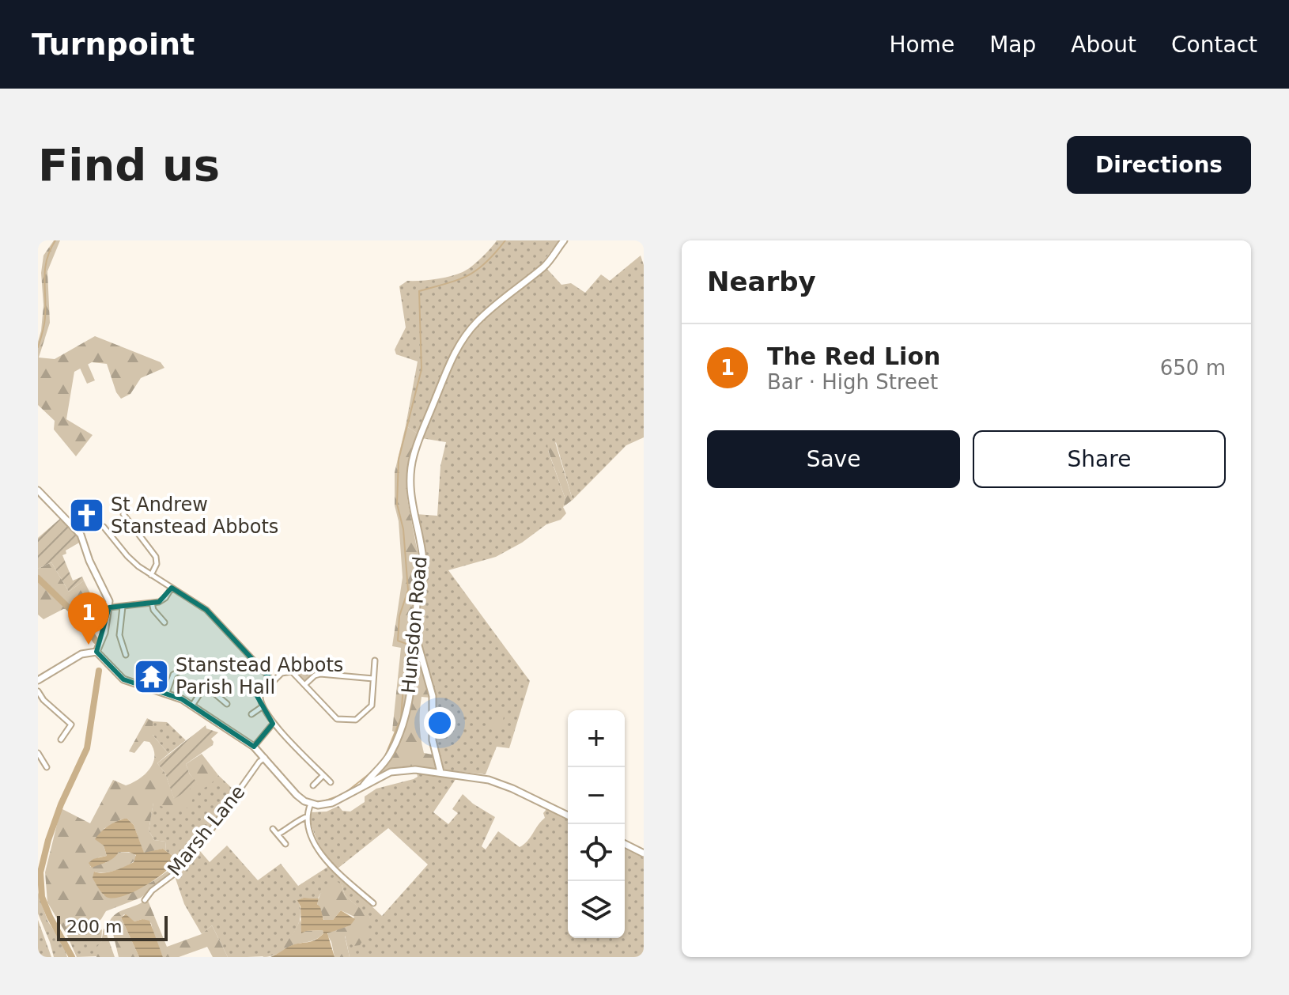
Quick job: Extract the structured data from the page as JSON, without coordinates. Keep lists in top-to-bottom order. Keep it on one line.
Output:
{"streets":{"main road":["Hunsdon Road"],"street":["Marsh Lane"]},"places":{"church":["St Andrew Stanstead Abbots"],"temple":["Stanstead Abbots Parish Hall"]},"scale_bar":"200 m","page":{"header":"Turnpoint","nav":["Home","Map","About","Contact"],"buttons":["Directions",["Save","Share"]],"title":"Find us","heading":"Nearby","list":[{"mark":"1","name":"The Red Lion","note":"Bar · High Street","value":"650 m"}],"pins":"1","map_buttons":["+","−"],"scale":"200 m"}}
